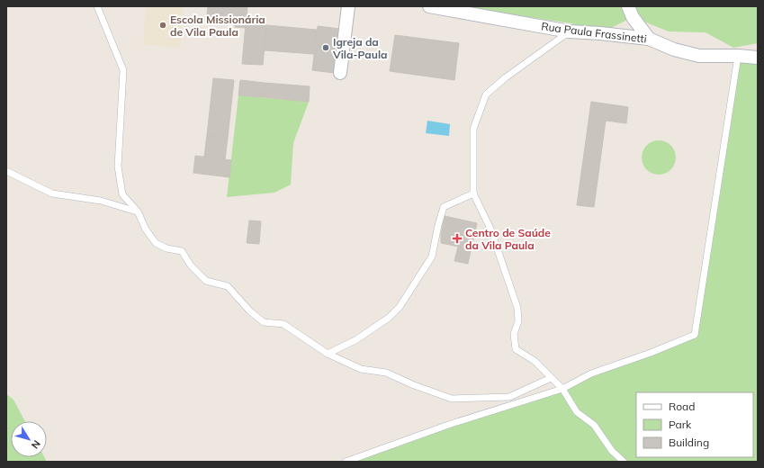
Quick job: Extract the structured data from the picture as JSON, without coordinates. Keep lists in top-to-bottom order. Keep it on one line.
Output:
{"streets":{"street":["Rua Paula Frassinetti"]},"places":{"other":["Escola Missionária de Vila Paula","Igreja da Vila-Paula"],"health":["Centro de Saúde da Vila Paula"]},"legend":["Road","Park","Building"],"north":"bottom right"}
